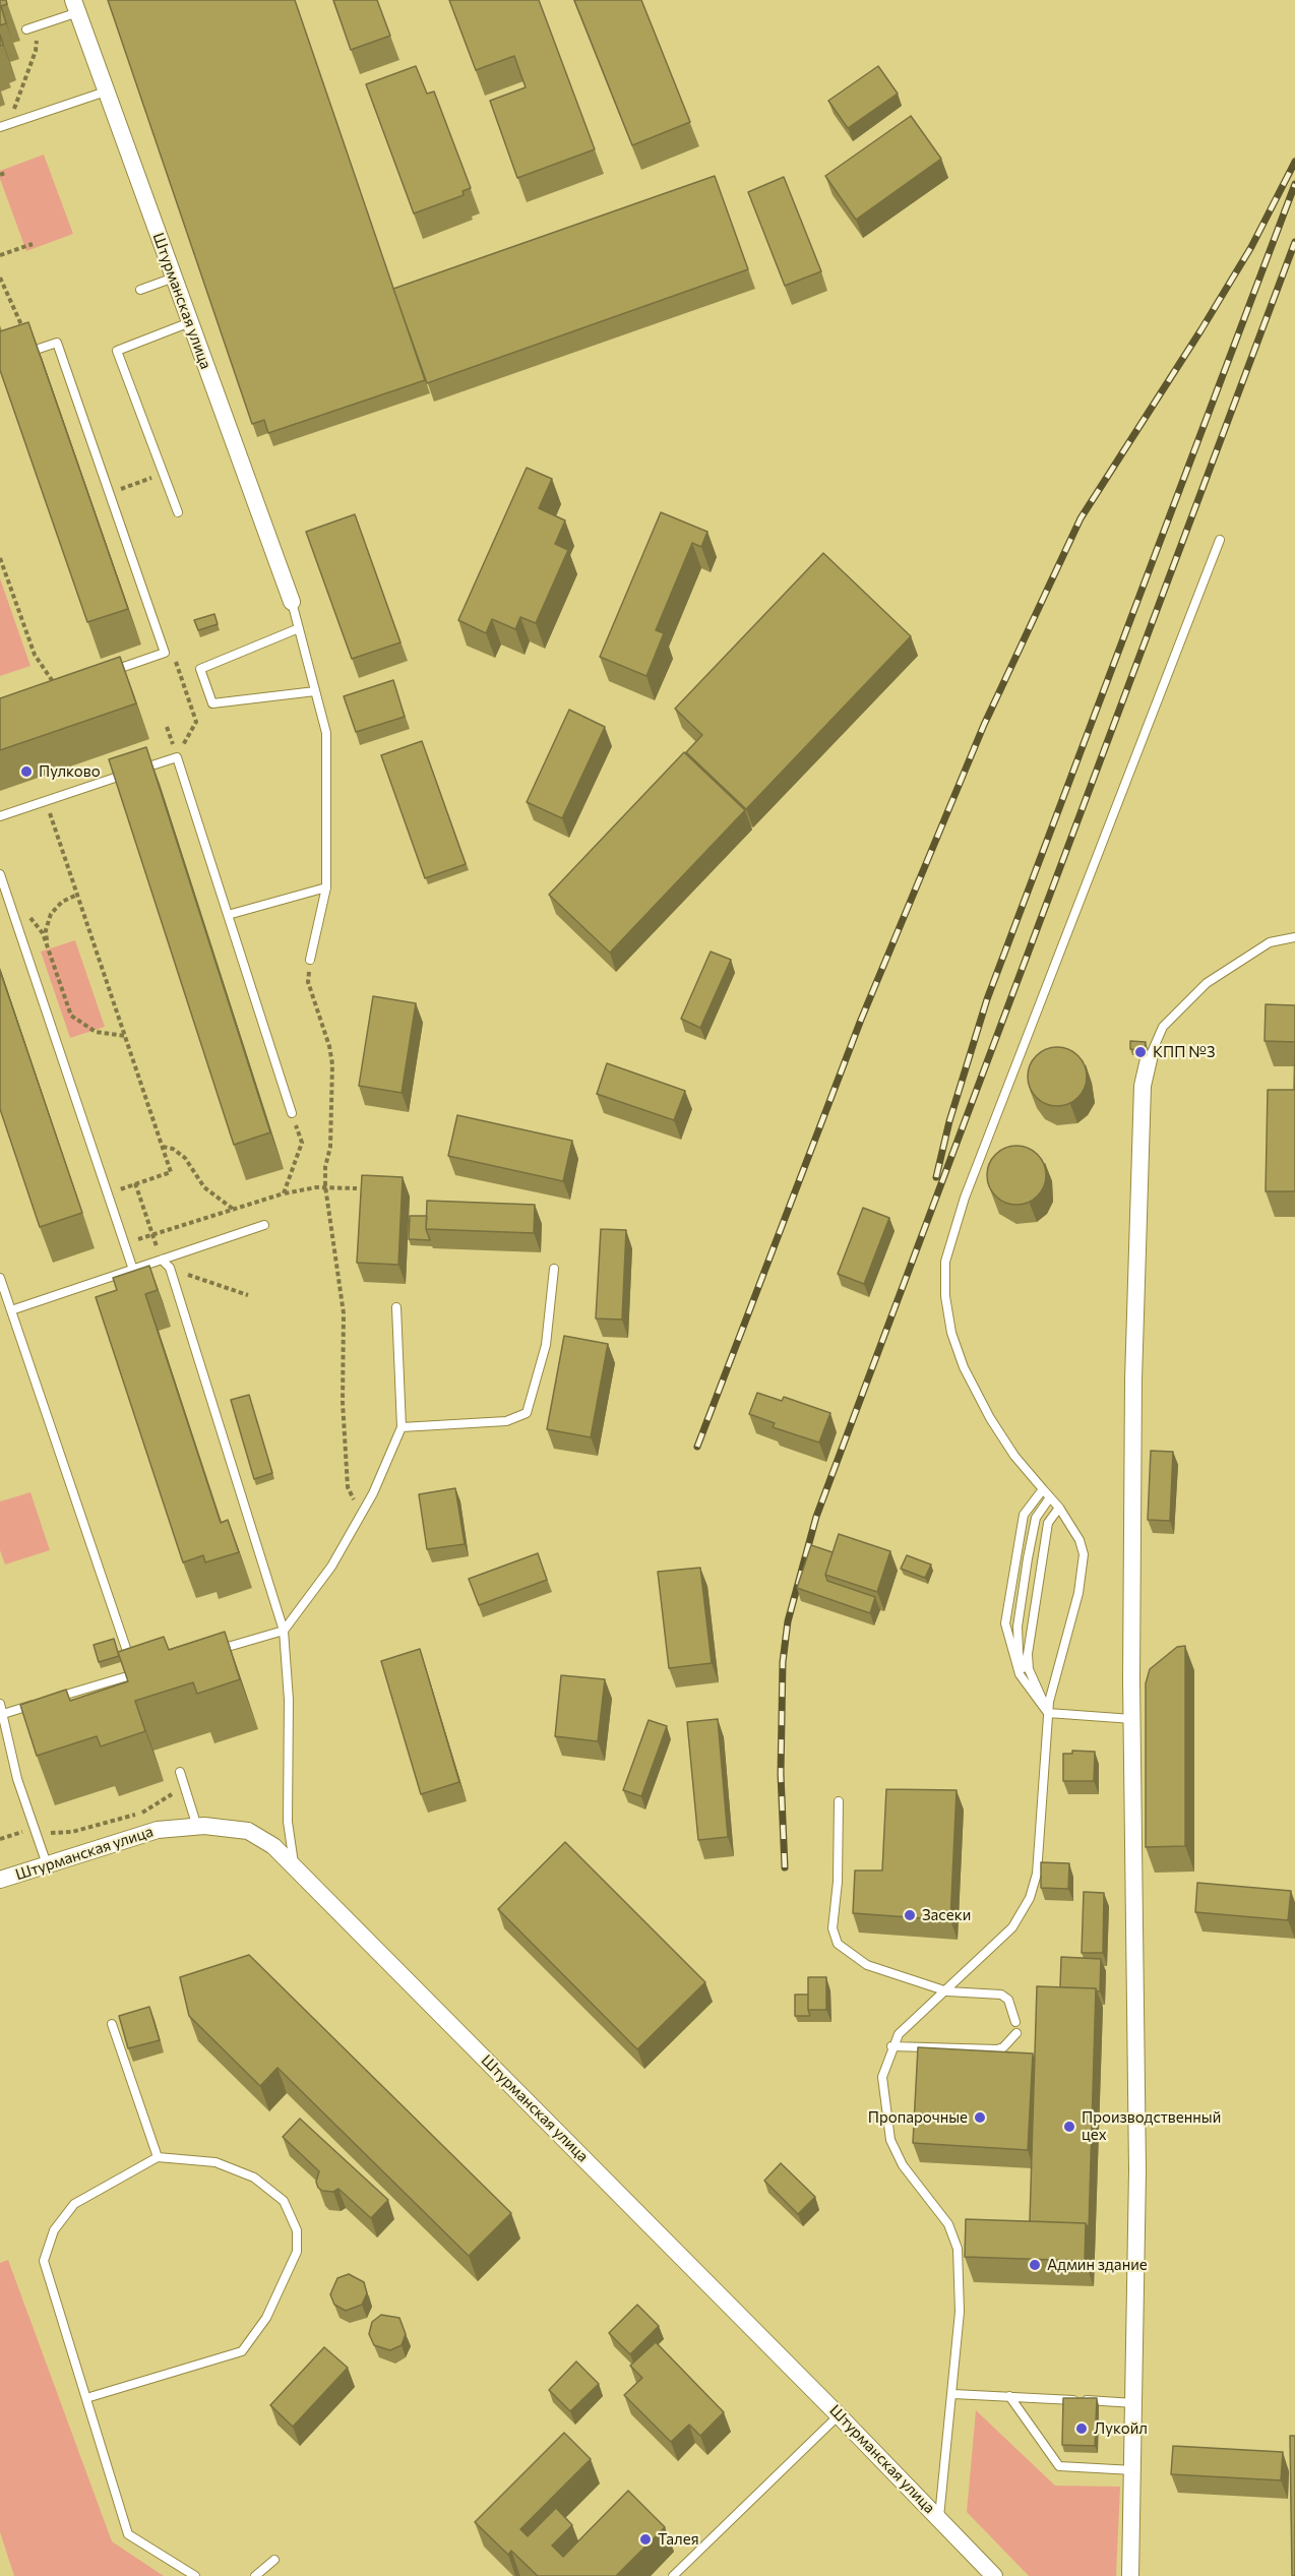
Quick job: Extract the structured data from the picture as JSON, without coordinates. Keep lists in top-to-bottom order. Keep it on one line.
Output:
{"streets":{"street":["Штурманская улица"]},"places":["Пулково","КПП №3","Засеки","Пропарочные","Производственный цех","Админ здание","Лукойл","Талея"]}
